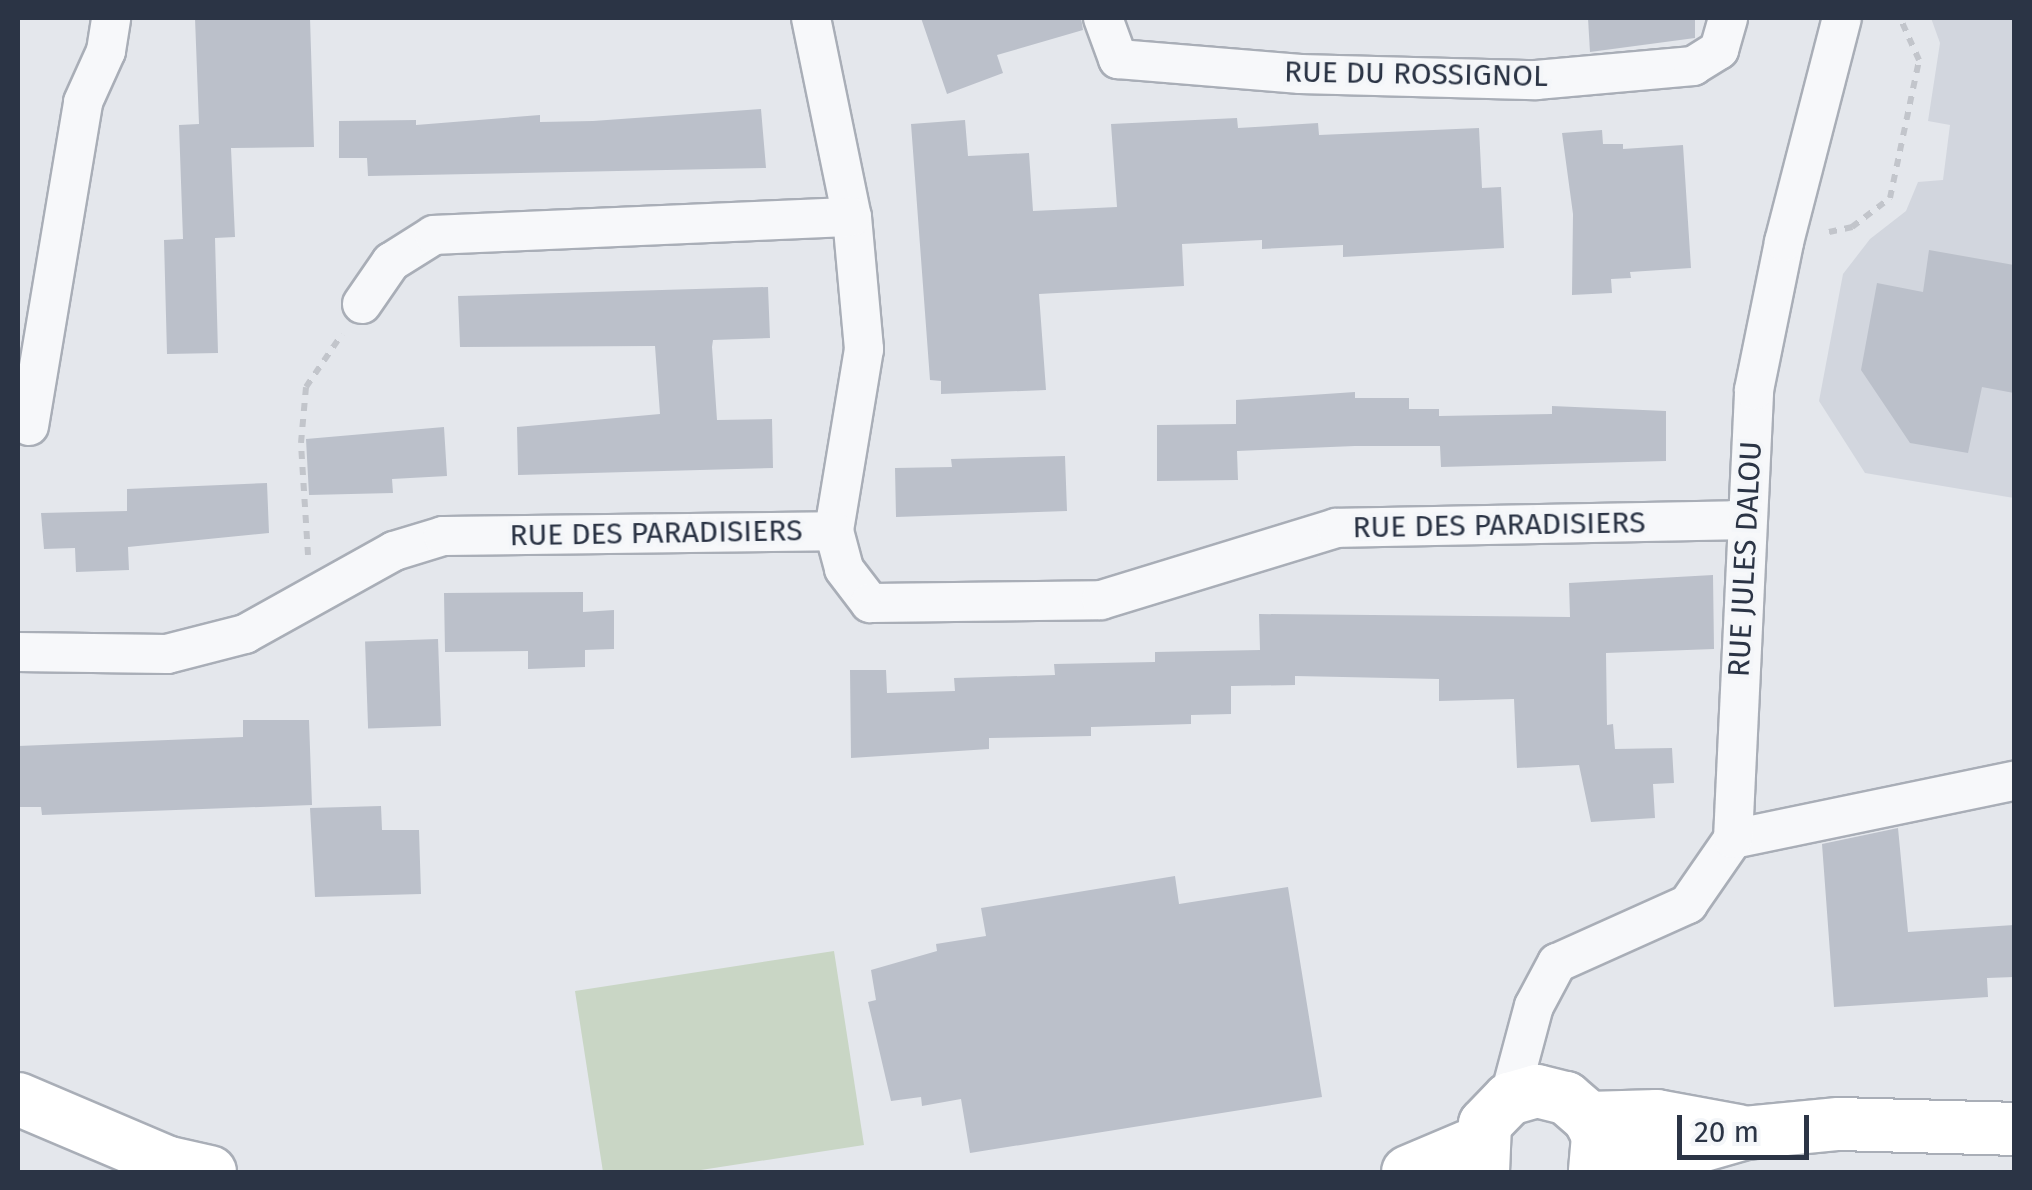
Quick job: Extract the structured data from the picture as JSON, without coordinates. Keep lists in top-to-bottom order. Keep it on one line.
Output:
{"streets":{"street":["RUE DU ROSSIGNOL","RUE DES PARADISIERS","RUE JULES DALOU"]},"crossings":[["RUE DES PARADISIERS","RUE JULES DALOU"]],"scale_bar":"20 m"}
